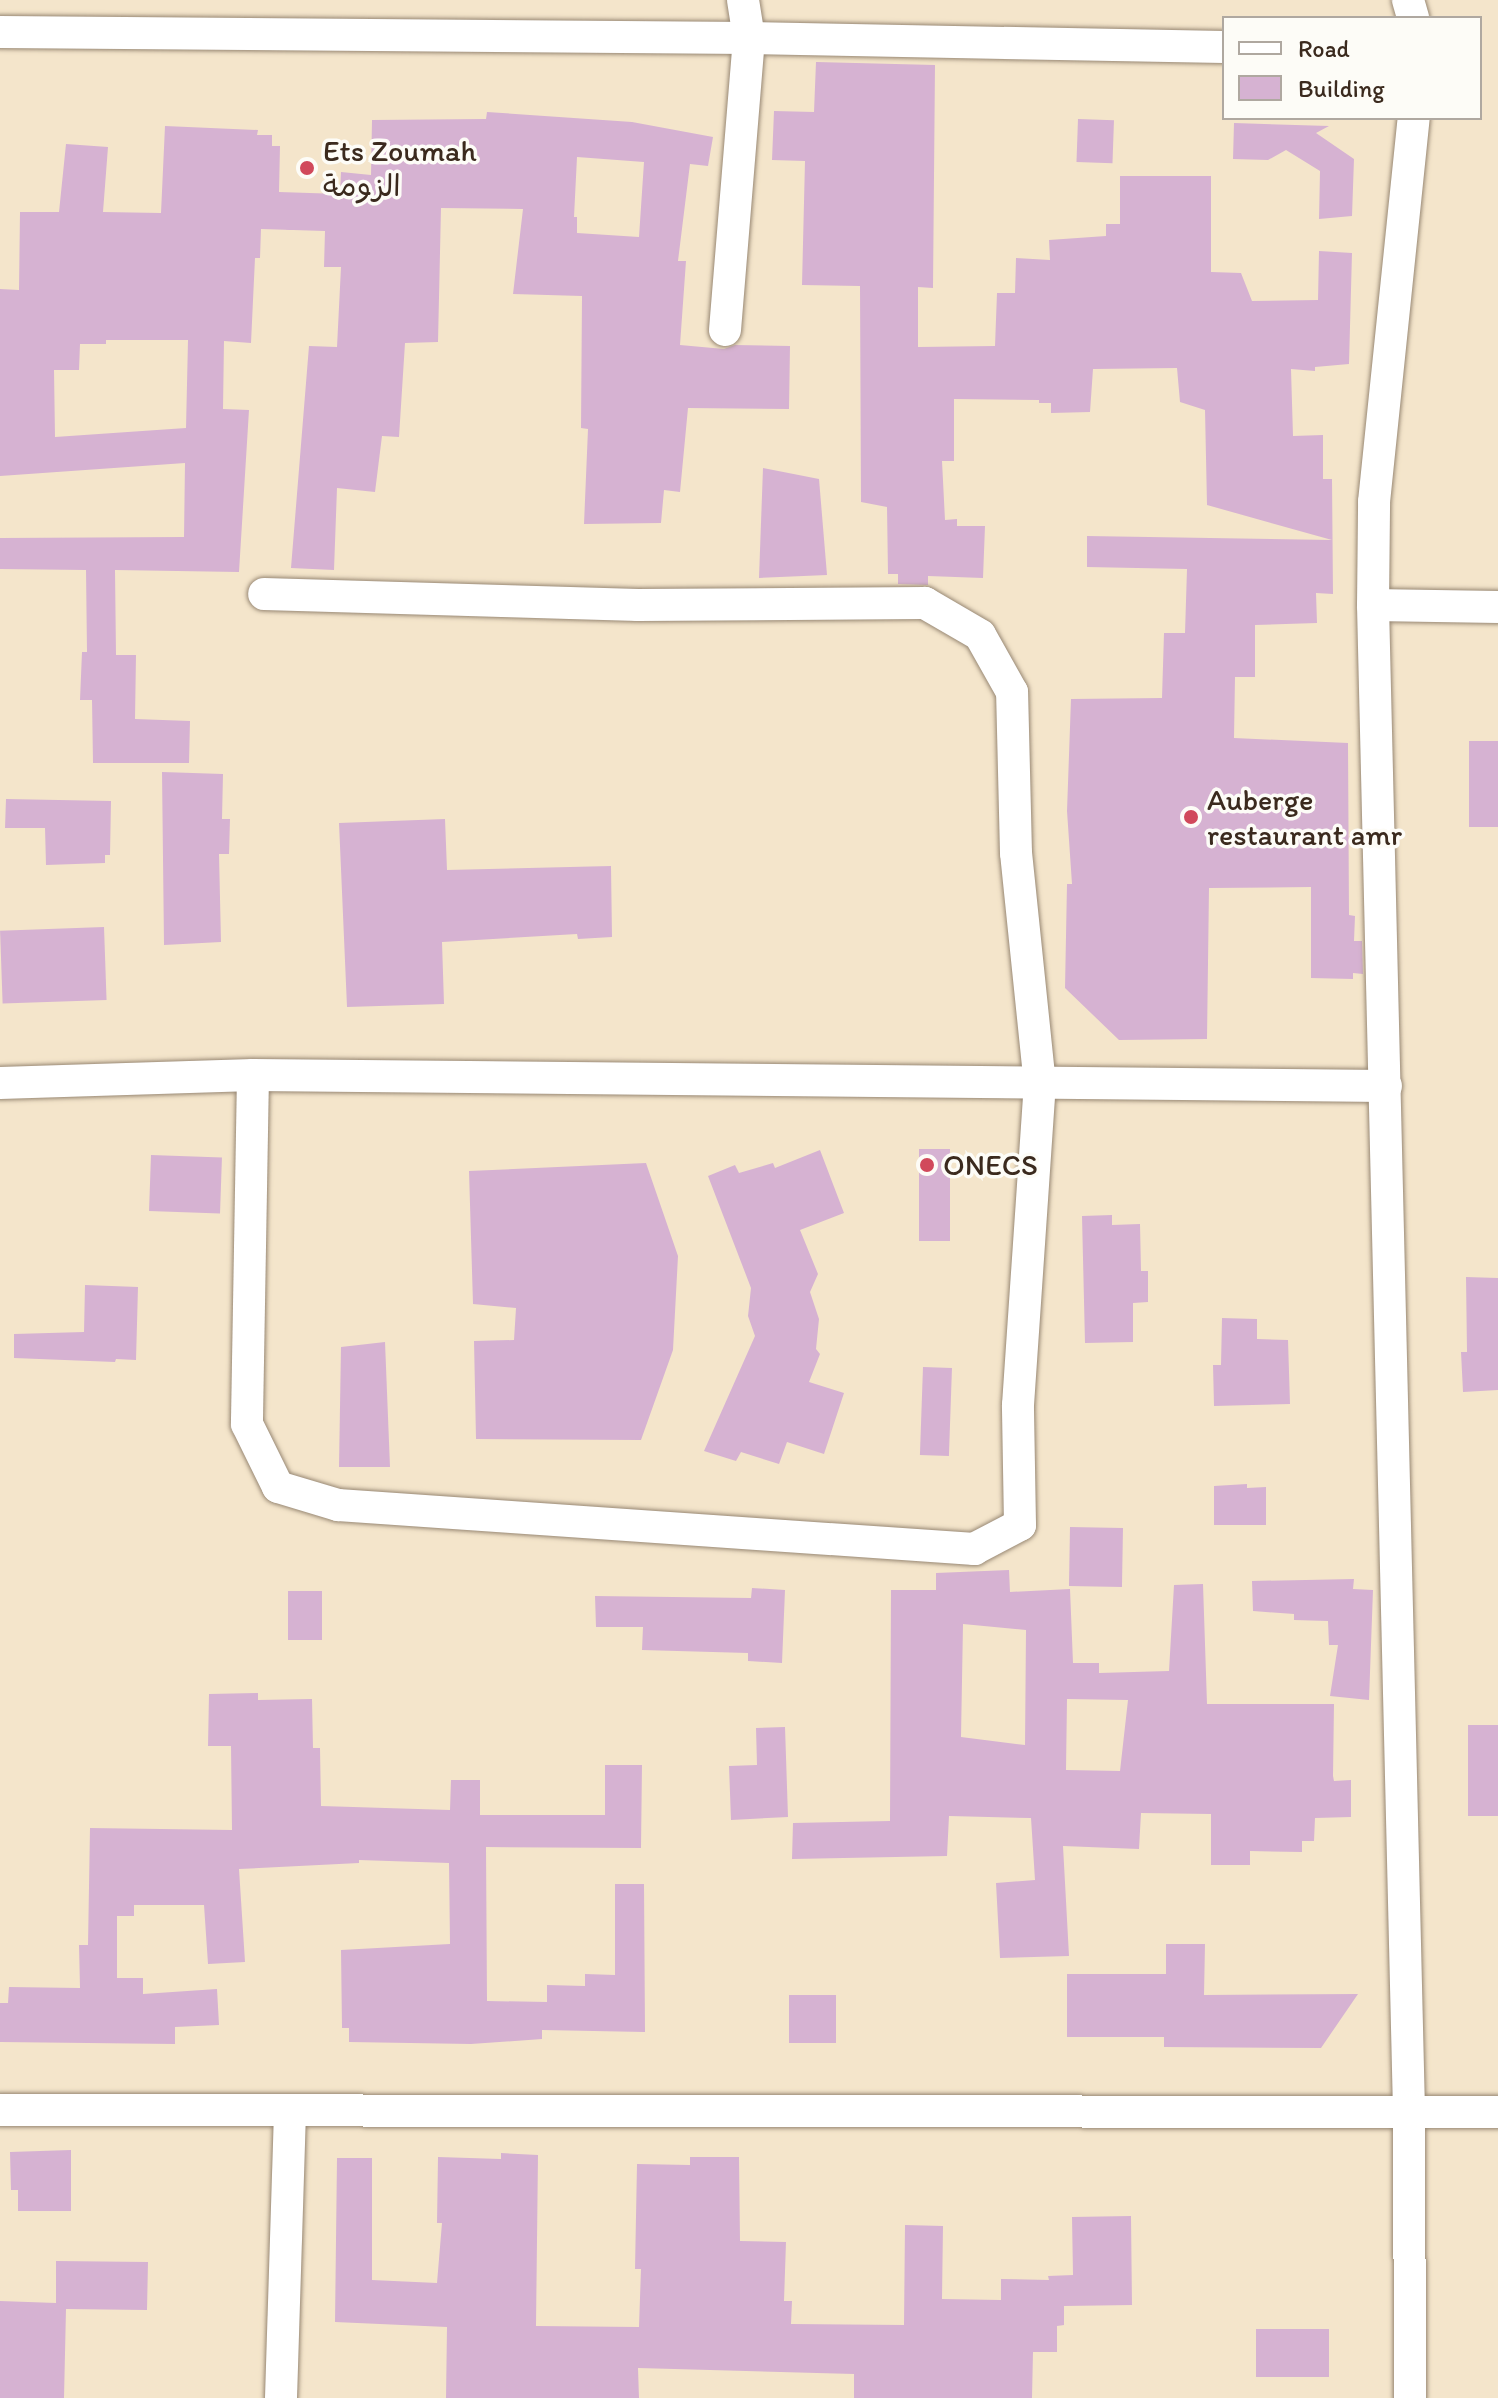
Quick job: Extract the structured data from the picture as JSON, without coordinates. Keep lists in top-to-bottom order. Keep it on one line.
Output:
{"places":["Ets Zoumah الزومة","Auberge restaurant amr","ONECS"],"legend":["Road","Building"]}
